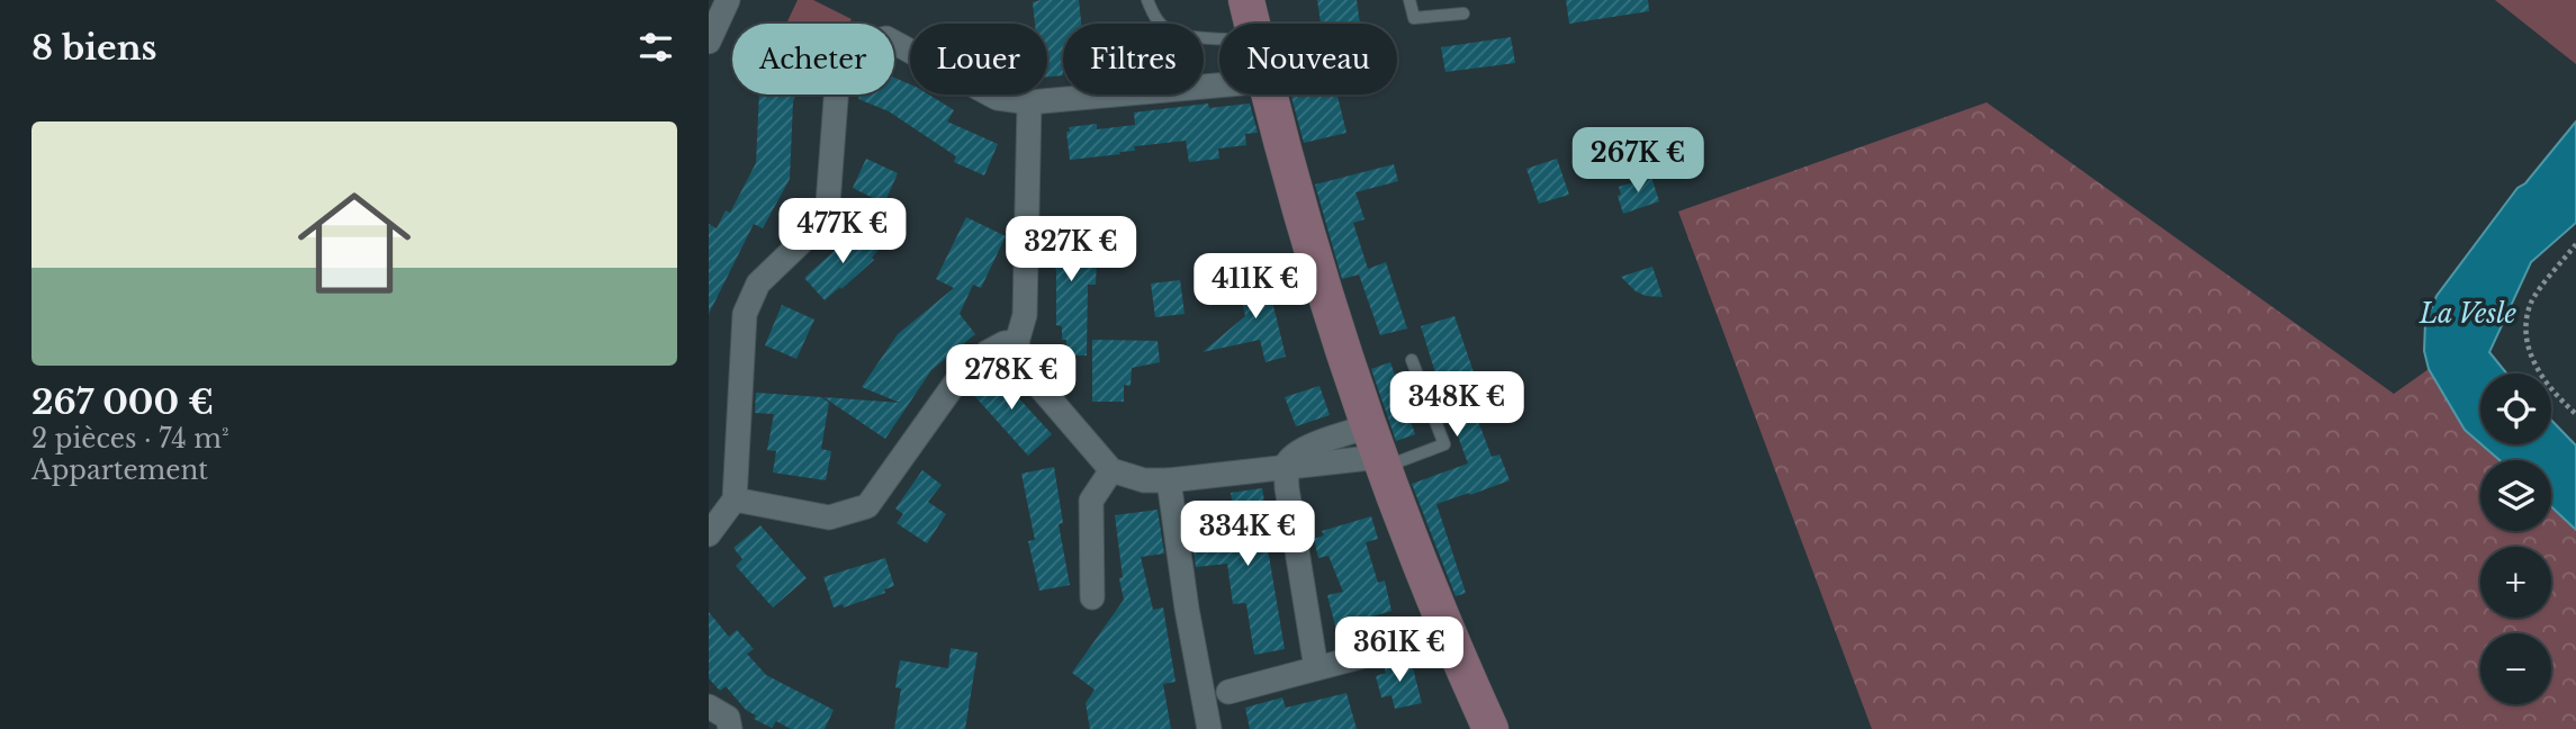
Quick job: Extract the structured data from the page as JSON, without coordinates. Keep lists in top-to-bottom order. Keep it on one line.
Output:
{"water":["La Vesle"],"page":{"heading":"8 biens","chip":["Acheter","Louer","Filtres","Nouveau"],"list":[{"name":"267 000 €","note":"2 pièces · 74 m² · Appartement"}],"price":["267K €","477K €","327K €","411K €","278K €","348K €","334K €","361K €"],"map_buttons":["+","−"]}}
